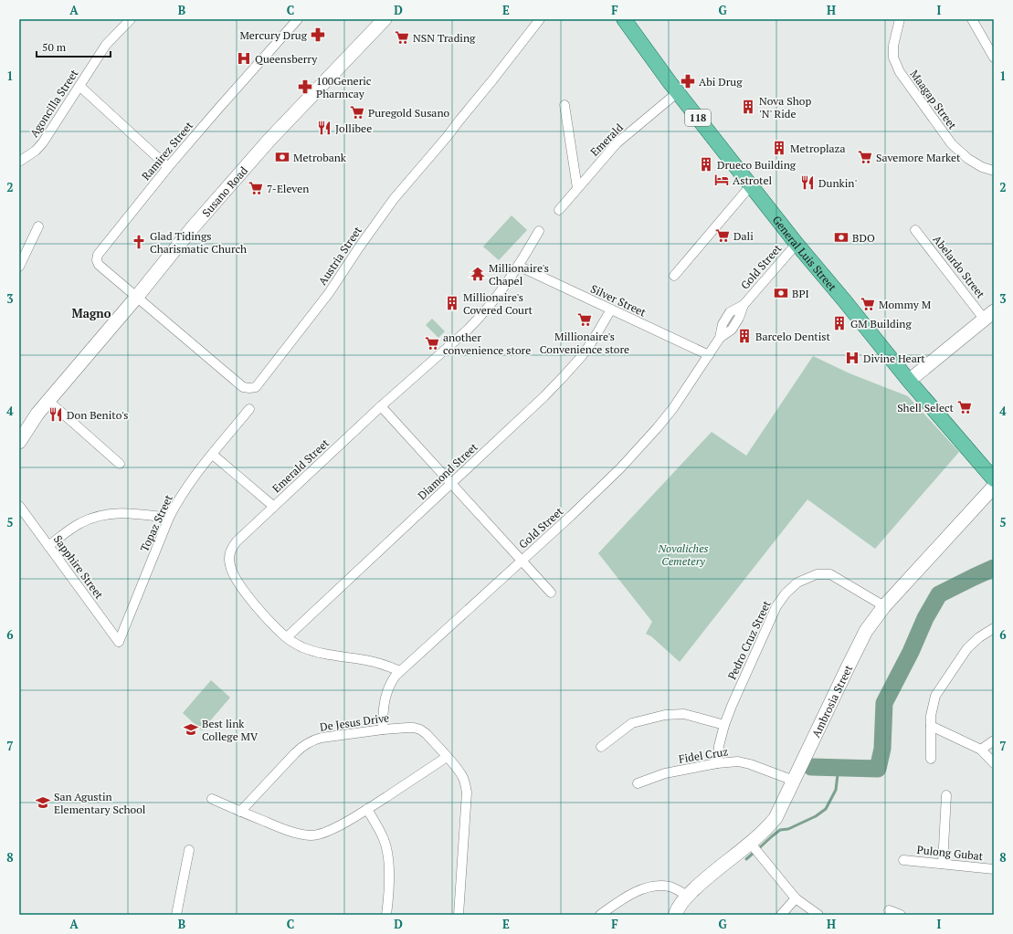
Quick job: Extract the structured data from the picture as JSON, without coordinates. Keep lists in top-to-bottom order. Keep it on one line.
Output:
{"streets":{"main road":["118","General Luis Street"],"street":["Maagap Street","Agoncilla Street","Emerald","Ramirez Street","Susano Road","Austria Street","Gold Street","Abelardo Street","Silver Street","Emerald Street","Diamond Street","Topaz Street","Sapphire Street","Pedro Cruz Street","Ambrosia Street","De Jesus Drive","Fidel Cruz","Pulong Gubat"]},"crossings":[["Emerald","General Luis Street"],["Ramirez Street","Susano Road"],["Ramirez Street","Austria Street"],["Susano Road","Austria Street"],["General Luis Street","Gold Street"],["Gold Street","Silver Street"],["Gold Street","Emerald Street"],["Gold Street","De Jesus Drive"],["Silver Street","Emerald Street"],["Silver Street","Diamond Street"],["Emerald Street","Diamond Street"],["Topaz Street","Sapphire Street"],["Pedro Cruz Street","Ambrosia Street"],["Pedro Cruz Street","Fidel Cruz"],["Ambrosia Street","Fidel Cruz"]],"districts":["Magno"],"parks":["Novaliches Cemetery"],"places":{"pharmacy":["Mercury Drug","Abi Drug","100Generic Pharmcay"],"supermarket":["NSN Trading","Puregold Susano","Savemore Market","7-Eleven","Dali","Mommy M","Millionaire's Convenience store","another convenience store","Shell Select"],"hospital":["Queensberry","Divine Heart"],"building":["Nova Shop 'N' Ride","Metroplaza","Drueco Building","Millionaire's Covered Court","GM Building","Barcelo Dentist"],"restaurant":["Jollibee","Dunkin'","Don Benito's"],"bank":["Metrobank","BDO","BPI"],"hotel":["Astrotel"],"church":["Glad Tidings Charismatic Church"],"temple":["Millionaire's Chapel"],"school or university":["Best link College MV","San Agustin Elementary School"]},"scale_bar":"50 m","grid":{"columns":["A","B","C","D","E","F","G","H","I"],"rows":["1","2","3","4","5","6","7","8"]}}
